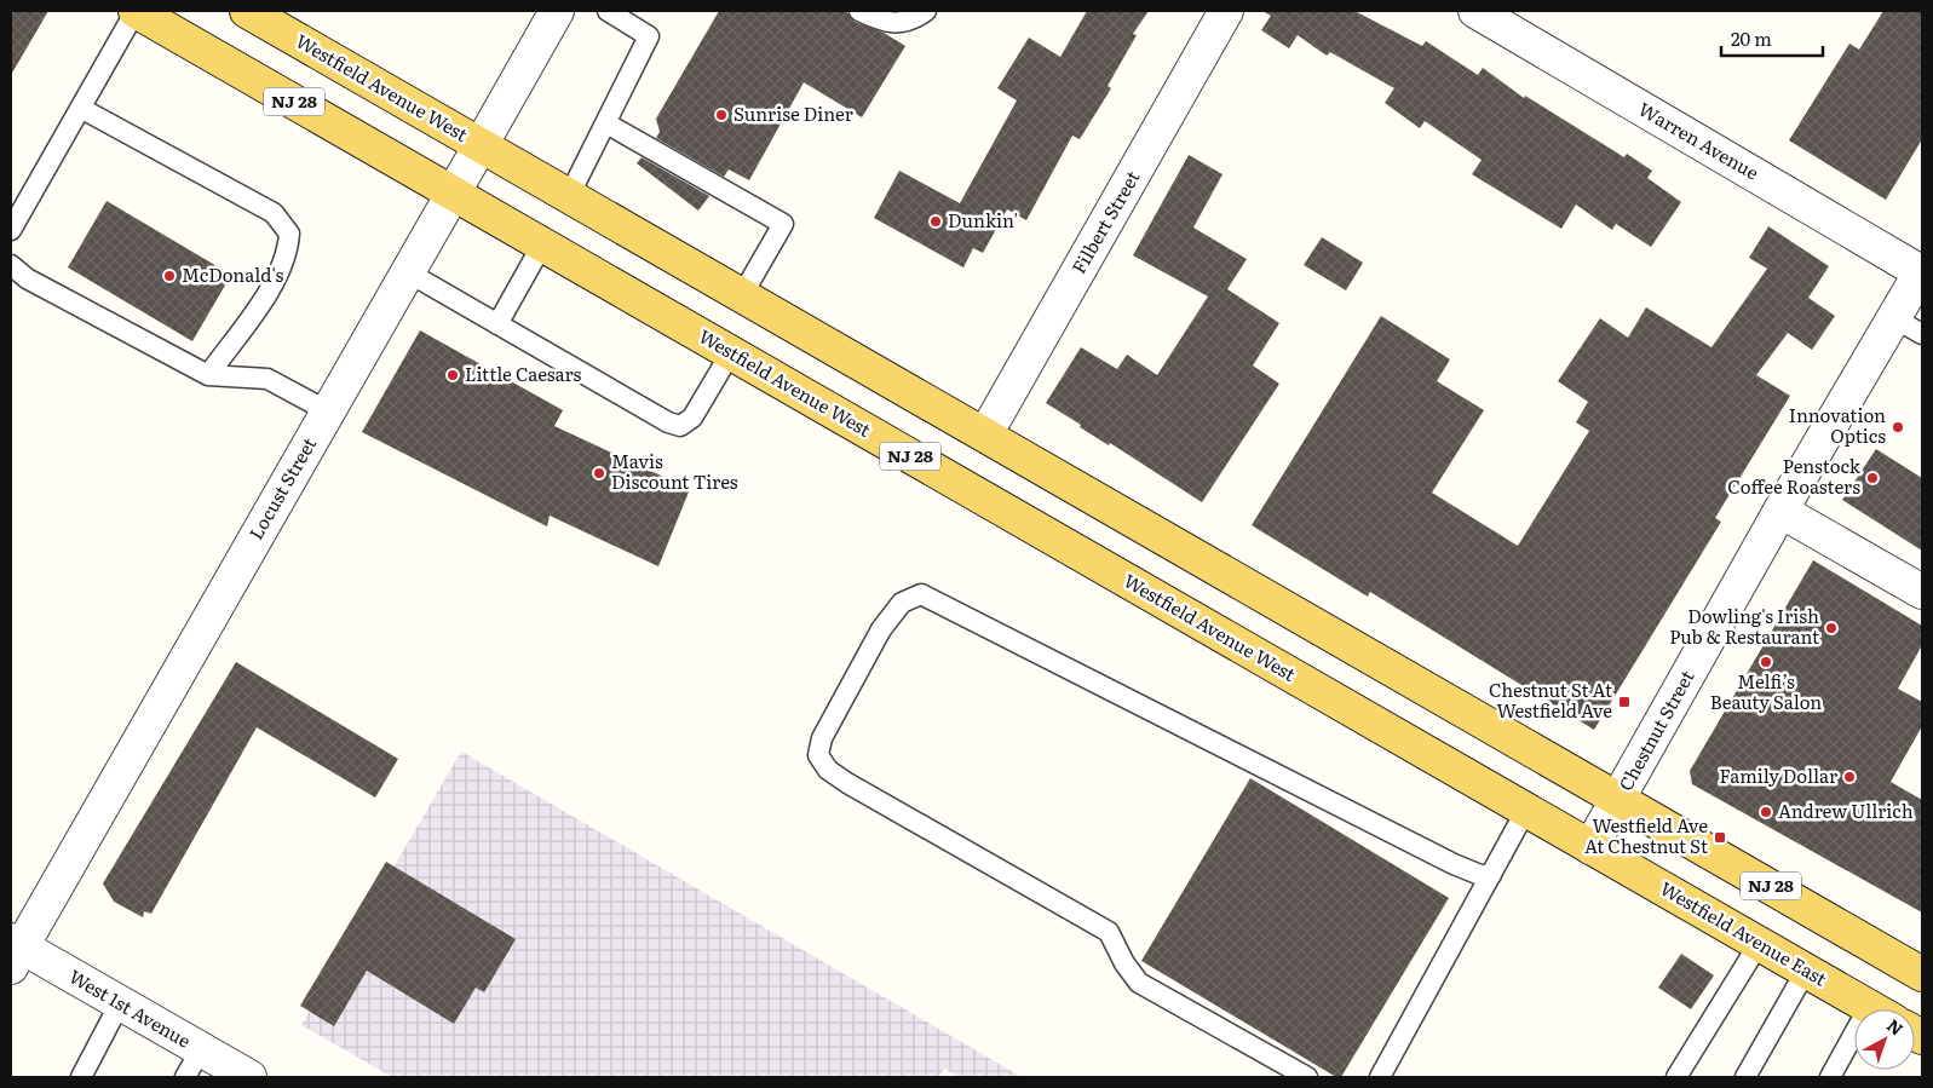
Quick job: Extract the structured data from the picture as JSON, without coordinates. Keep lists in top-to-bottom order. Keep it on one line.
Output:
{"streets":{"main road":["Westfield Avenue West","NJ 28","Westfield Avenue East"],"street":["Warren Avenue","Filbert Street","Locust Street","Chestnut Street","West 1st Avenue"]},"crossings":[["Westfield Avenue West","NJ 28"],["Westfield Avenue West","Filbert Street"],["Westfield Avenue West","Locust Street"],["Westfield Avenue West","Chestnut Street"],["Westfield Avenue West","Westfield Avenue East"],["NJ 28","Chestnut Street"],["Warren Avenue","Chestnut Street"],["Locust Street","West 1st Avenue"],["Chestnut Street","Westfield Avenue East"]],"places":{"other":["Sunrise Diner","Dunkin'","McDonald's","Little Caesars","Innovation Optics","Mavis Discount Tires","Penstock Coffee Roasters","Dowling's Irish Pub & Restaurant","Melfi’s Beauty Salon","Family Dollar","Andrew Ullrich"],"transit":["Chestnut St At Westfield Ave","Westfield Ave At Chestnut St"]},"scale_bar":"20 m","north":"top right"}
